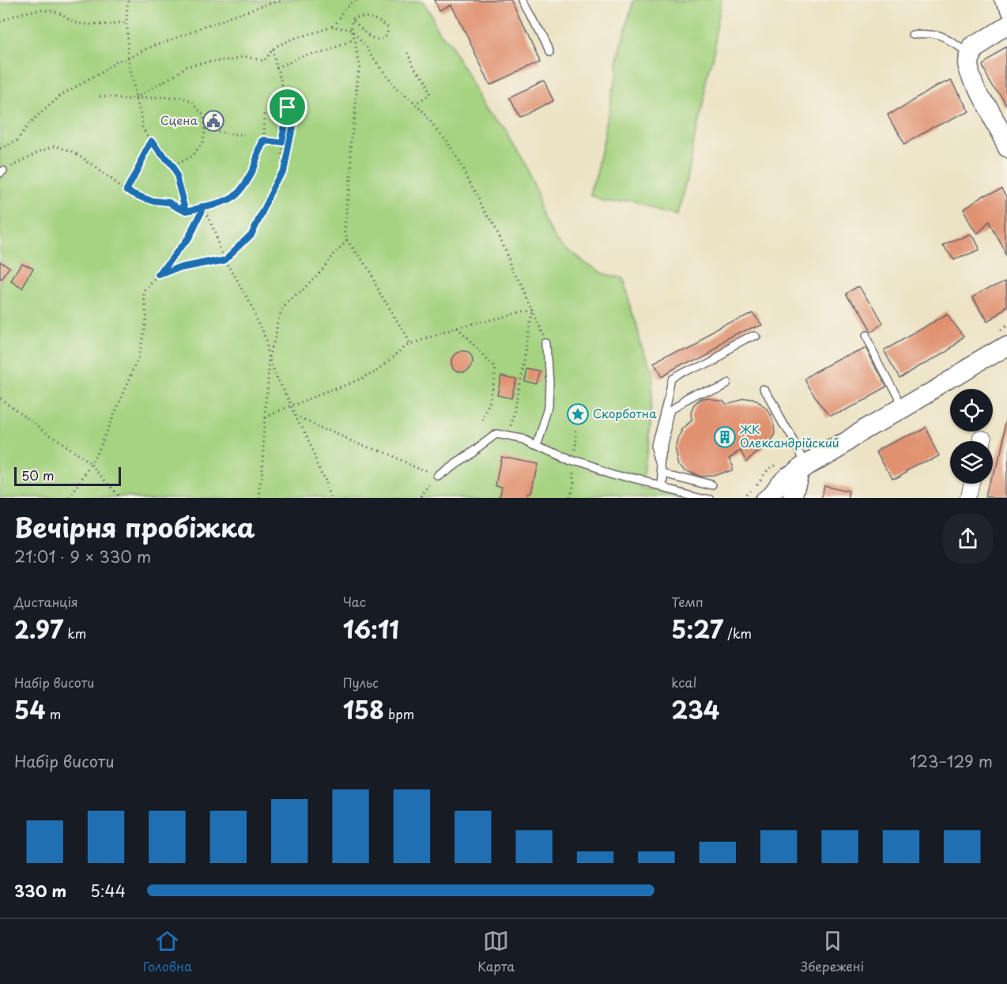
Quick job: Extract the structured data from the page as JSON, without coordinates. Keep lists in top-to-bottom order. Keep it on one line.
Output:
{"places":{"public building":["Сцена"],"place":["Скорботна"],"building":["ЖК Олександрійский"]},"scale_bar":"50 m","page":{"scale":"50 m","heading":["Вечірня пробіжка","21:01 · 9 × 330 m"],"stats":[["Дистанція","2.97 km"],["Час","16:11"],["Темп","5:27 /km"],["Набір висоти","54 m"],["Пульс","158 bpm"],["kcal","234"]],"chart":["Набір висоти","123–129 m"],"list":[{"name":"330 m","note":"5:44"}],"tabs":["Головна","Карта","Збережені"]}}
